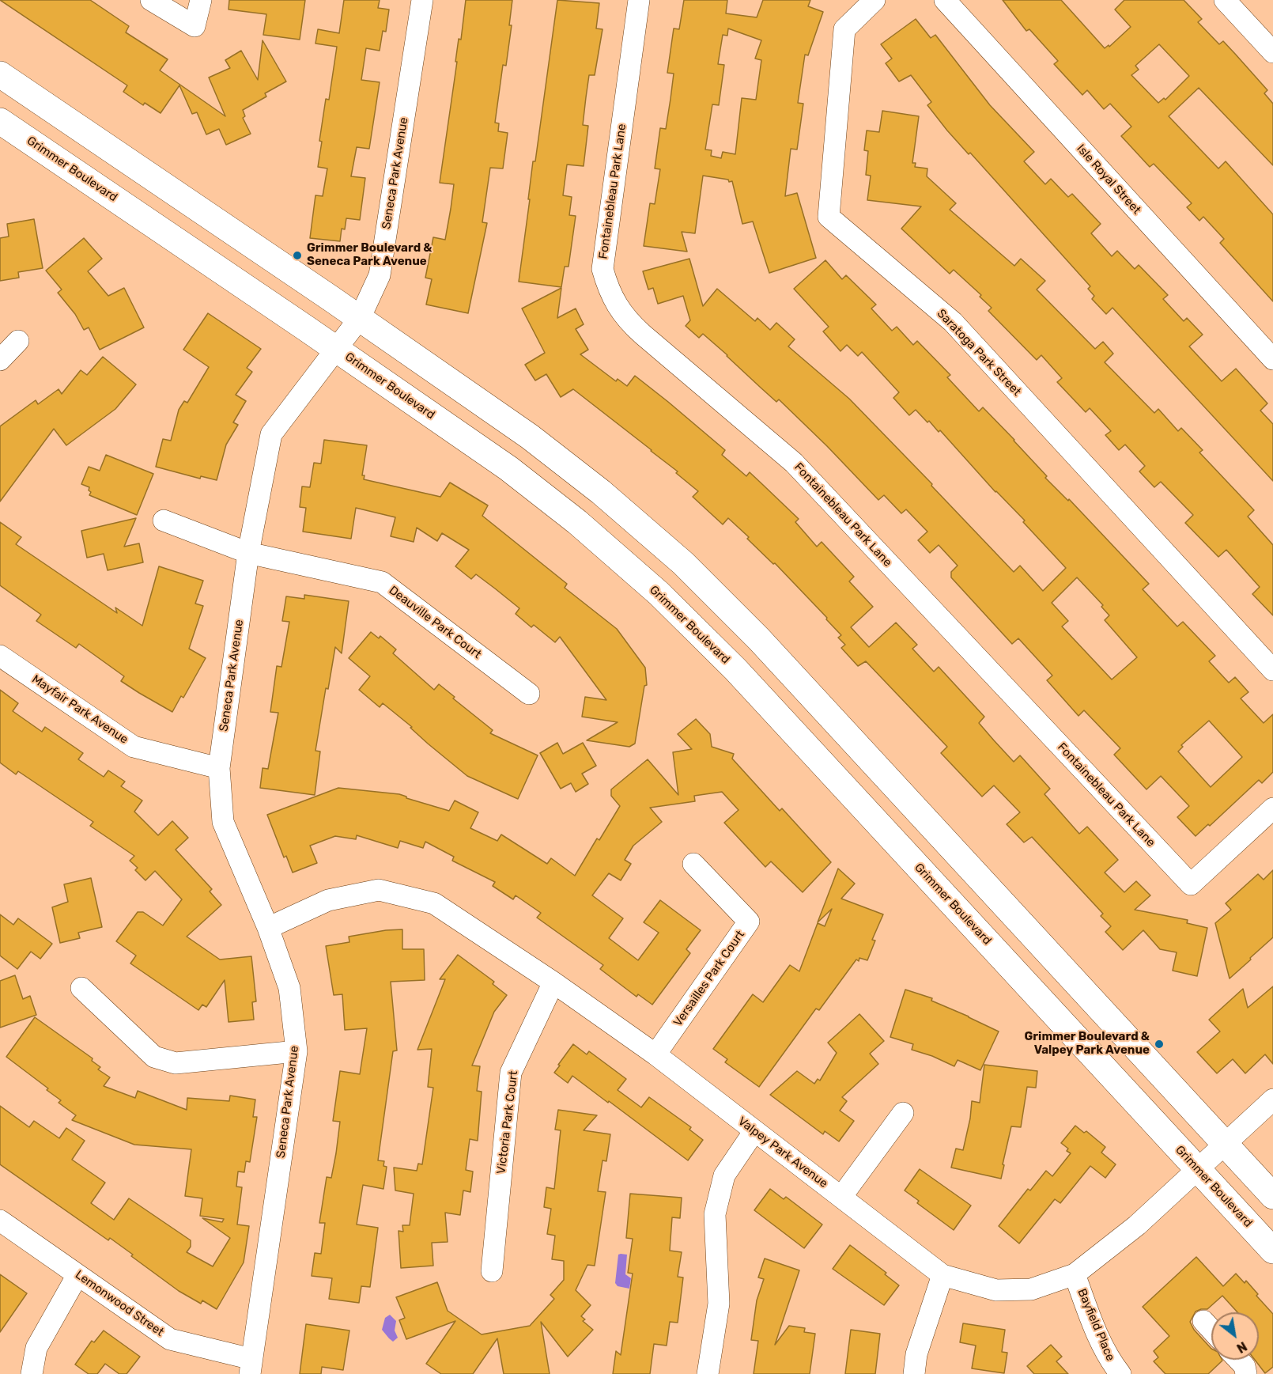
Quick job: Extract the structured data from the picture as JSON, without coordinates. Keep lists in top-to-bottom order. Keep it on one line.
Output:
{"streets":{"main road":["Grimmer Boulevard"],"street":["Seneca Park Avenue","Isle Royal Street","Fontainebleau Park Lane","Saratoga Park Street","Deauville Park Court","Mayfair Park Avenue","Versailles Park Court","Victoria Park Court","Valpey Park Avenue","Lemonwood Street","Bayfield Place"]},"crossings":[["Grimmer Boulevard","Seneca Park Avenue"],["Grimmer Boulevard","Valpey Park Avenue"],["Seneca Park Avenue","Deauville Park Court"],["Seneca Park Avenue","Mayfair Park Avenue"],["Seneca Park Avenue","Valpey Park Avenue"],["Seneca Park Avenue","Lemonwood Street"],["Versailles Park Court","Valpey Park Avenue"],["Victoria Park Court","Valpey Park Avenue"],["Valpey Park Avenue","Bayfield Place"]],"places":["Grimmer Boulevard & Seneca Park Avenue","Grimmer Boulevard & Valpey Park Avenue"],"north":"bottom right"}
